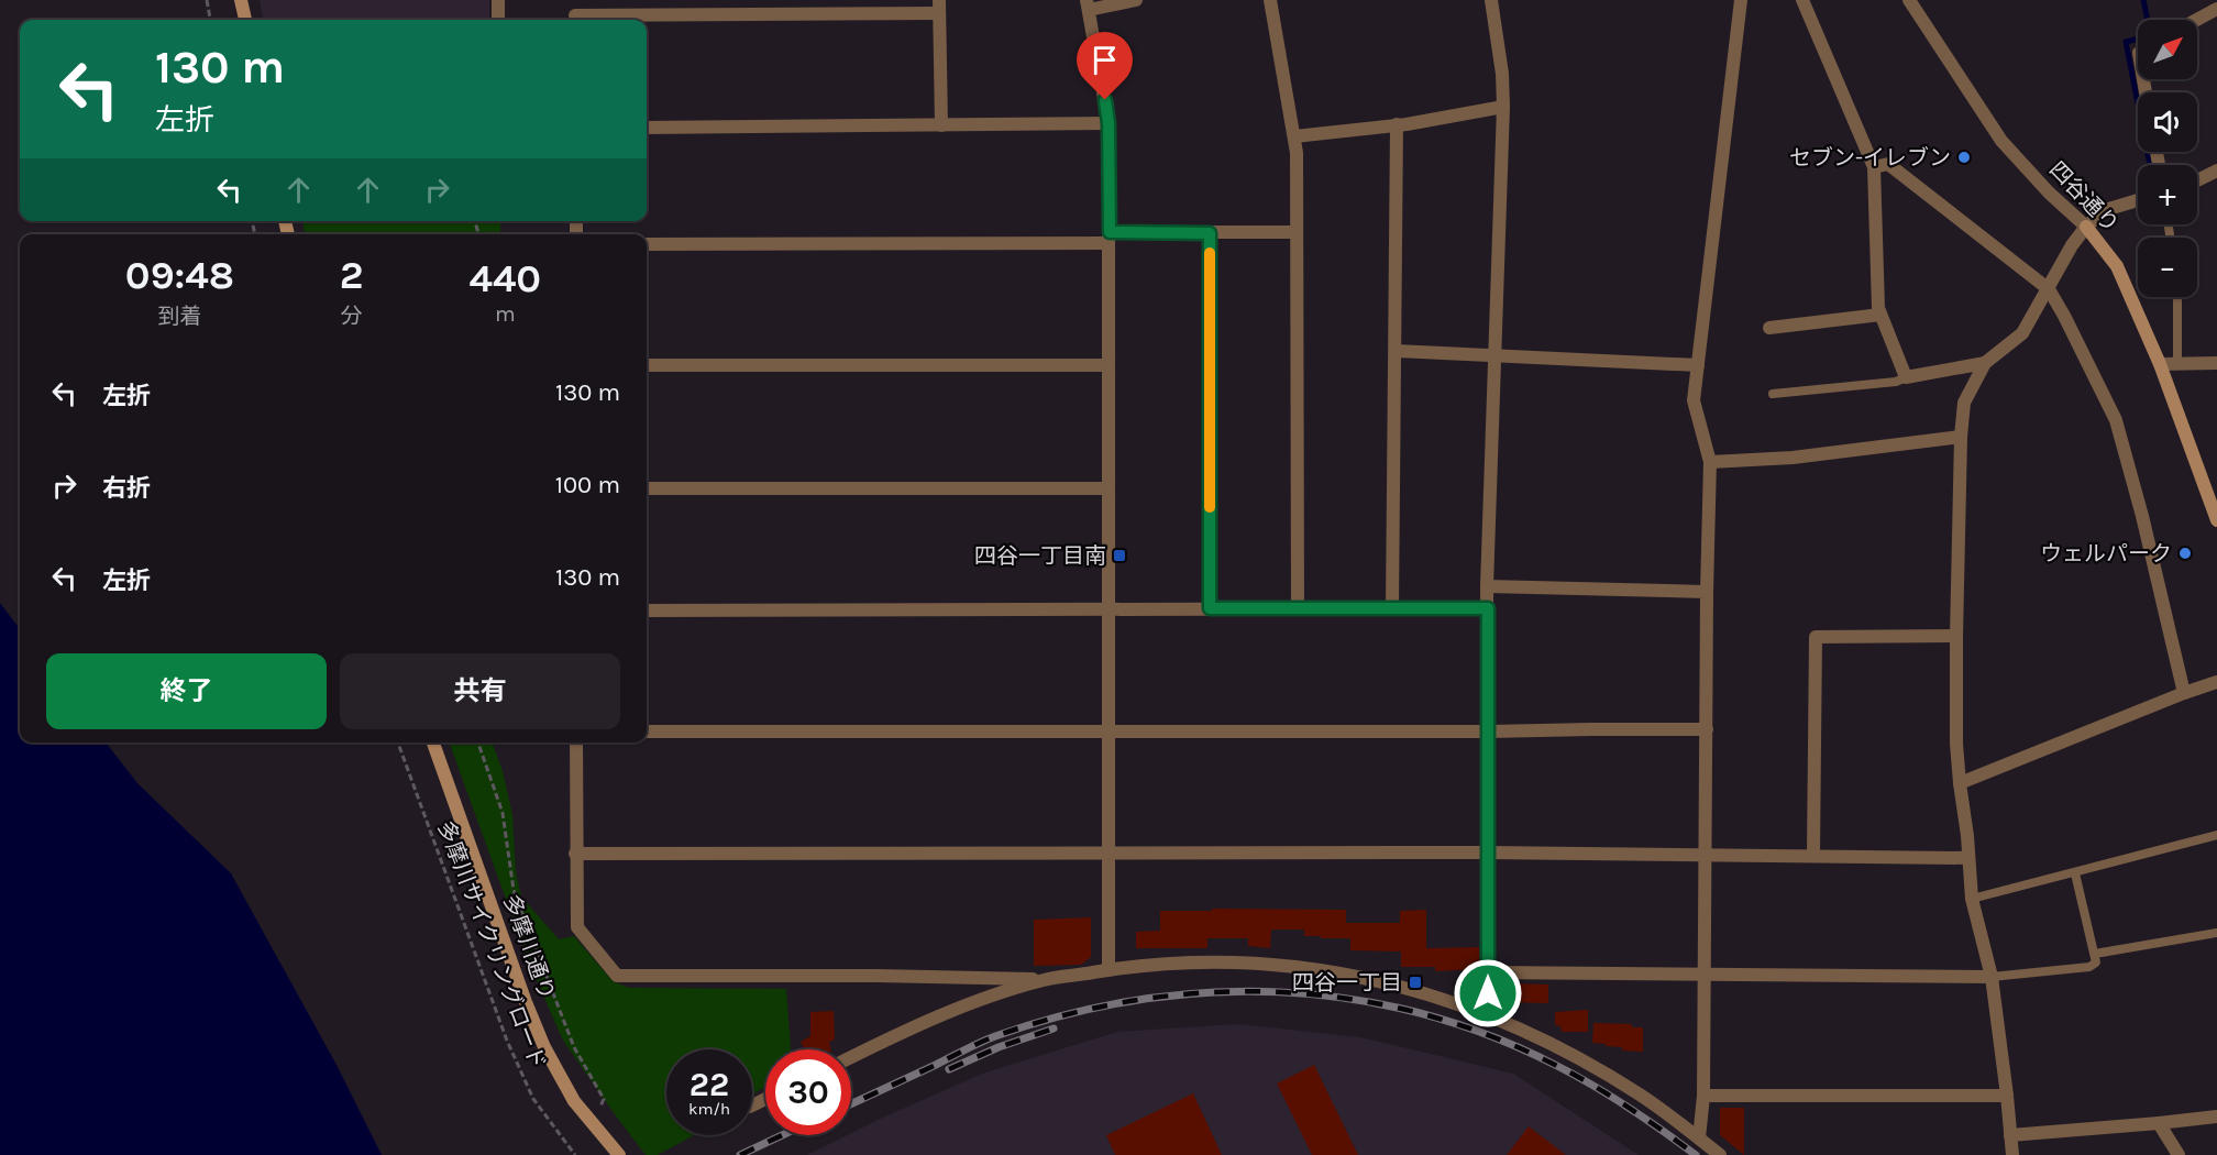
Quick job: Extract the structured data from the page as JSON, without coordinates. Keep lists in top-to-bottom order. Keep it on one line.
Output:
{"streets":{"street":["四谷通り","多摩川通り"],"path":["多摩川サイクリングロード"]},"places":{"other":["セブン-イレブン","ウェルパーク"],"transit":["四谷一丁目南","四谷一丁目"]},"north":"top right","page":{"map_buttons":["+","−"],"turn":["130 m","左折"],"eta":["09:48","到着","2","分","440","m"],"list":[{"name":"左折","value":"130 m"},{"name":"右折","value":"100 m"},{"name":"左折","value":"130 m"}],"buttons":["終了","共有"],"speed":"22 km/h","limit":"30"}}
